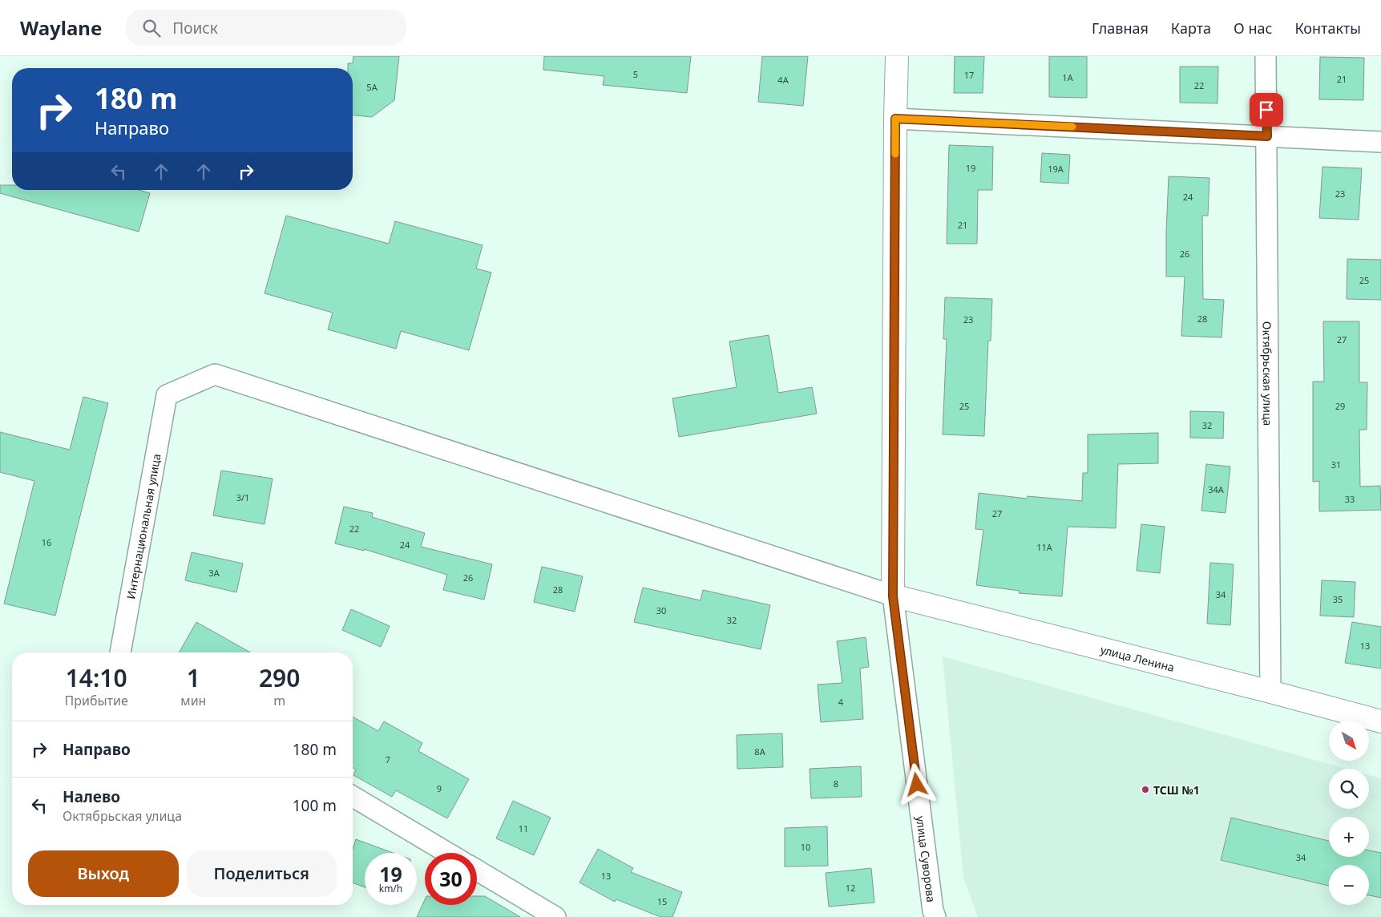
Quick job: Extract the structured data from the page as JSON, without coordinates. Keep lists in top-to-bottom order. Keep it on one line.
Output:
{"streets":{"street":["Октябрьская улица","Интернациональная улица","улица Ленина","улица Суворова"]},"crossings":[["Октябрьская улица","улица Ленина"],["Интернациональная улица","улица Ленина"],["Интернациональная улица","улица Суворова"],["улица Ленина","улица Суворова"]],"places":["ТСШ №1"],"house_numbers":["5","17","1А","21","4А","22","5А","19","19А","23","24","21","26","25","28","23","27","25","29","32","31","34А","3/1","33","27","22","16","24","11А","3А","26","28","34","35","30","32","13","4","8А","7","8","9","11","10","34","13","12","15"],"north":"bottom right","page":{"header":"Waylane","search":"Поиск","nav":["Главная","Карта","О нас","Контакты"],"turn":["180 m","Направо"],"eta":["14:10","Прибытие","1","мин","290","m"],"map_buttons":["+","−"],"list":[{"name":"Направо","value":"180 m"},{"name":"Налево","note":"Октябрьская улица","value":"100 m"}],"buttons":["Выход","Поделиться"],"speed":"19 km/h","limit":"30"}}
